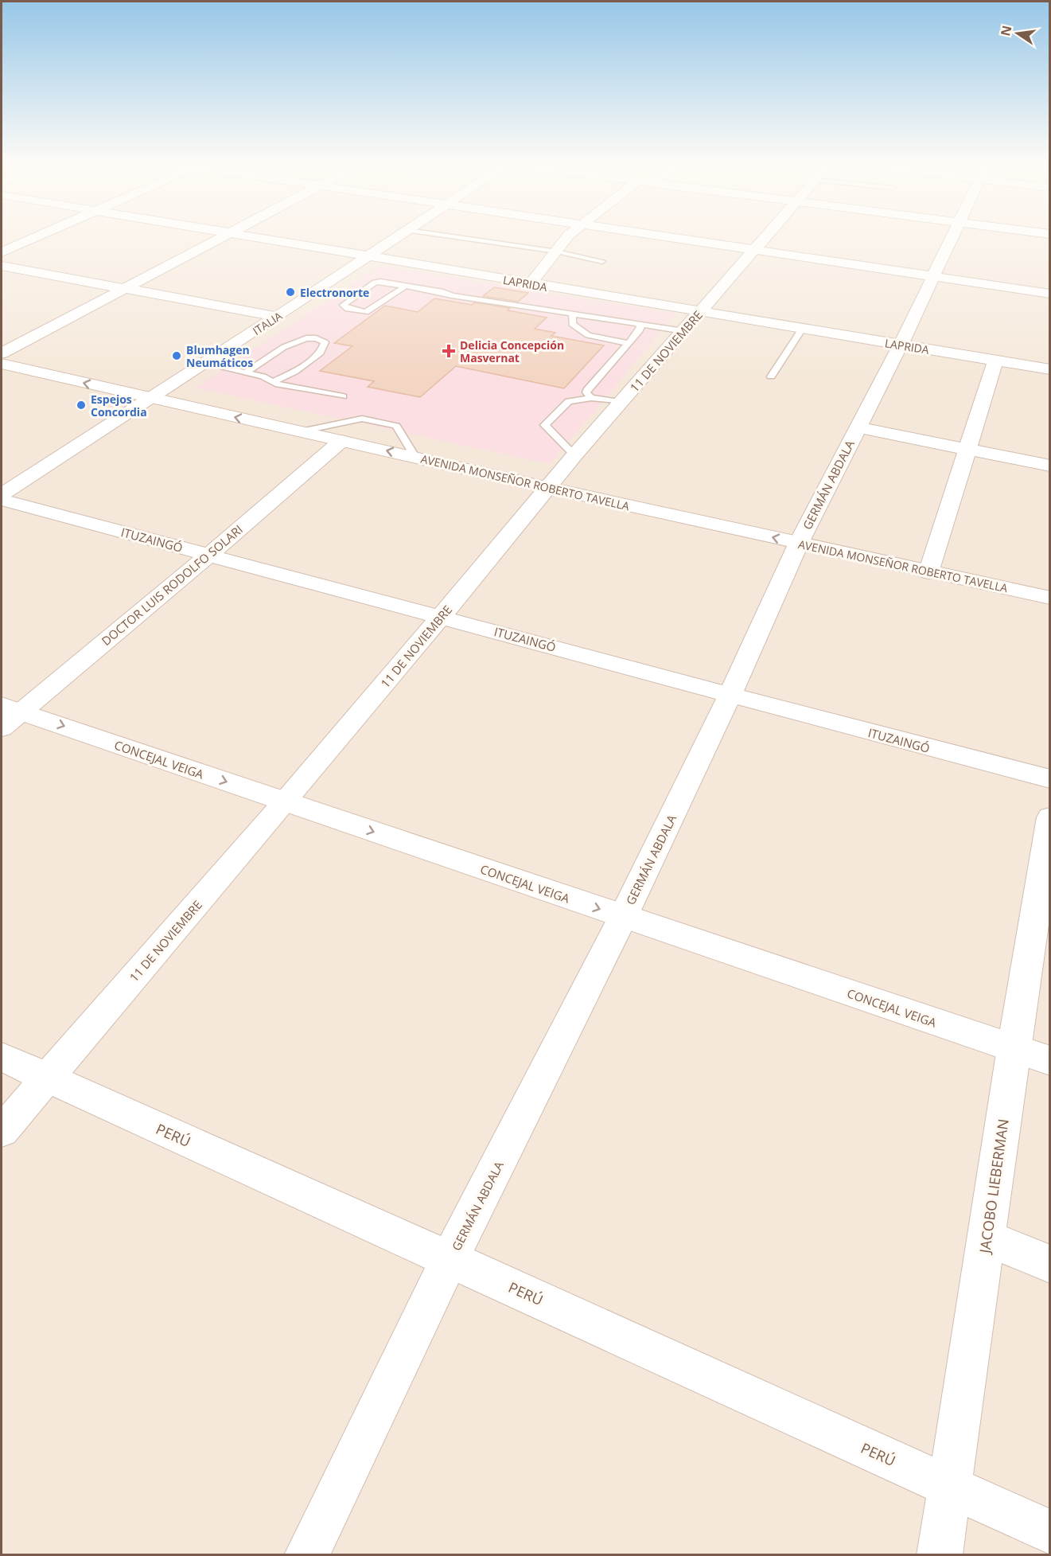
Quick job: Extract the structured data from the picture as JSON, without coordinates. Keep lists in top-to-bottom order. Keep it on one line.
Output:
{"streets":{"street":["LAPRIDA","ITALIA","11 DE NOVIEMBRE","AVENIDA MONSEÑOR ROBERTO TAVELLA","GERMÁN ABDALA","ITUZAINGÓ","DOCTOR LUIS RODOLFO SOLARI","CONCEJAL VEIGA","PERÚ","JACOBO LIEBERMAN"]},"crossings":[["LAPRIDA","ITALIA"],["LAPRIDA","11 DE NOVIEMBRE"],["LAPRIDA","GERMÁN ABDALA"],["ITALIA","AVENIDA MONSEÑOR ROBERTO TAVELLA"],["11 DE NOVIEMBRE","AVENIDA MONSEÑOR ROBERTO TAVELLA"],["11 DE NOVIEMBRE","ITUZAINGÓ"],["11 DE NOVIEMBRE","CONCEJAL VEIGA"],["11 DE NOVIEMBRE","PERÚ"],["AVENIDA MONSEÑOR ROBERTO TAVELLA","GERMÁN ABDALA"],["AVENIDA MONSEÑOR ROBERTO TAVELLA","DOCTOR LUIS RODOLFO SOLARI"],["GERMÁN ABDALA","ITUZAINGÓ"],["GERMÁN ABDALA","CONCEJAL VEIGA"],["GERMÁN ABDALA","PERÚ"],["ITUZAINGÓ","DOCTOR LUIS RODOLFO SOLARI"],["DOCTOR LUIS RODOLFO SOLARI","CONCEJAL VEIGA"],["CONCEJAL VEIGA","JACOBO LIEBERMAN"],["PERÚ","JACOBO LIEBERMAN"]],"one_way":["CONCEJAL VEIGA"],"places":{"other":["Electronorte","Blumhagen Neumáticos","Espejos Concordia"],"health":["Delicia Concepción Masvernat"]},"north":"left"}
